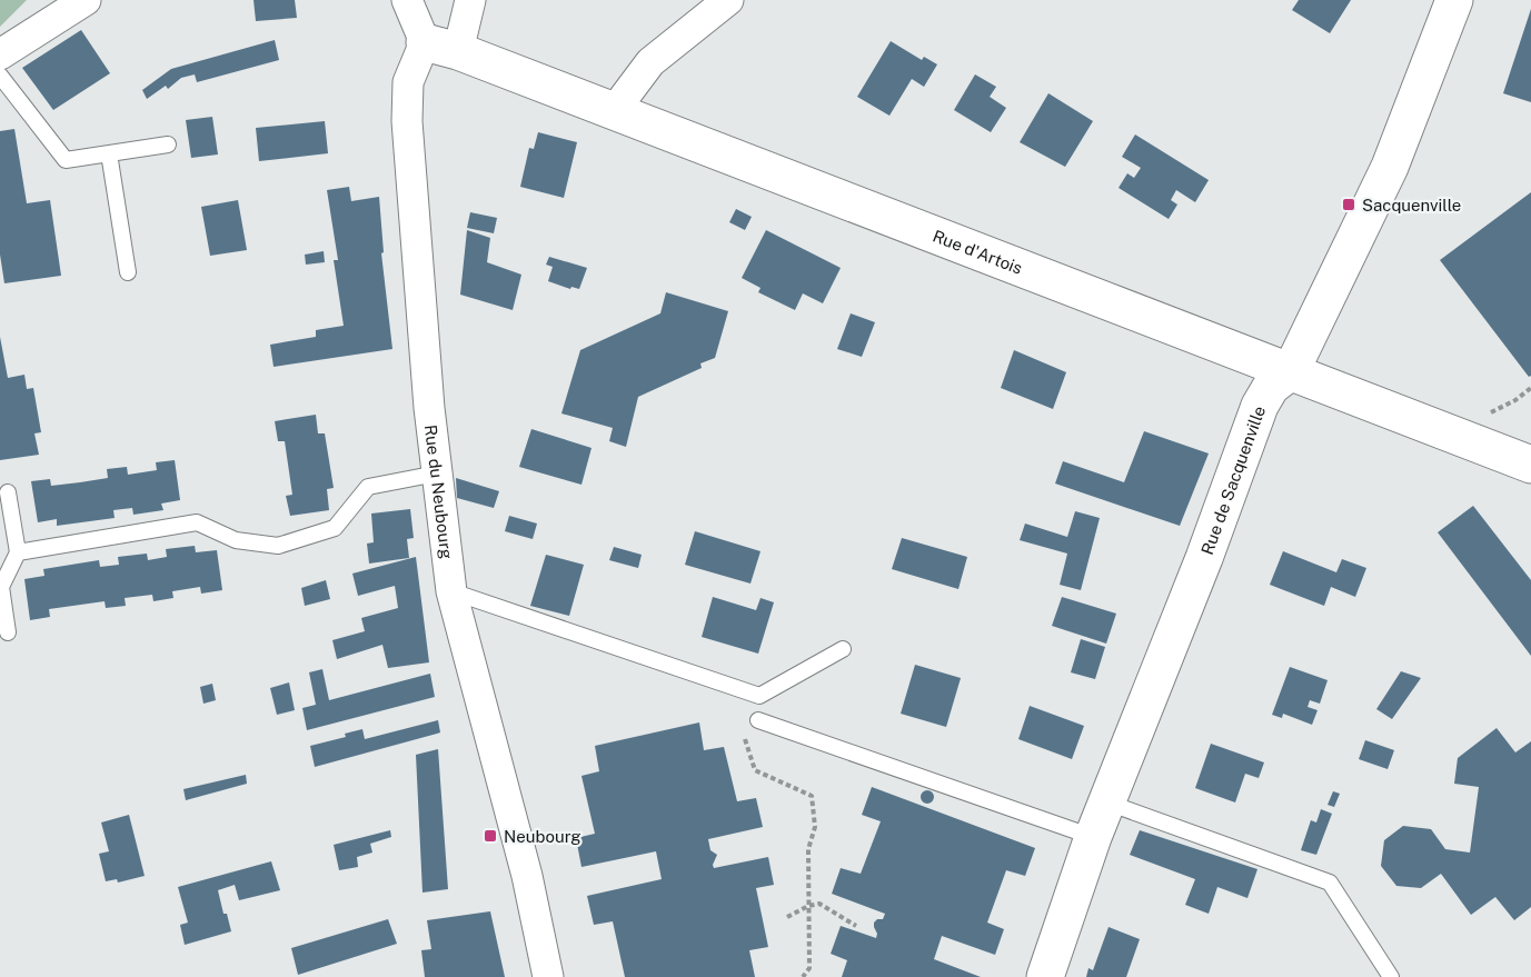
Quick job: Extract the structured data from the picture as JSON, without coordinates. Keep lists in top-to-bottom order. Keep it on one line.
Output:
{"streets":{"street":["Rue d'Artois","Rue de Sacquenville","Rue du Neubourg"]},"crossings":[["Rue d'Artois","Rue de Sacquenville"],["Rue d'Artois","Rue du Neubourg"]],"places":{"transit":["Sacquenville","Neubourg"]}}
